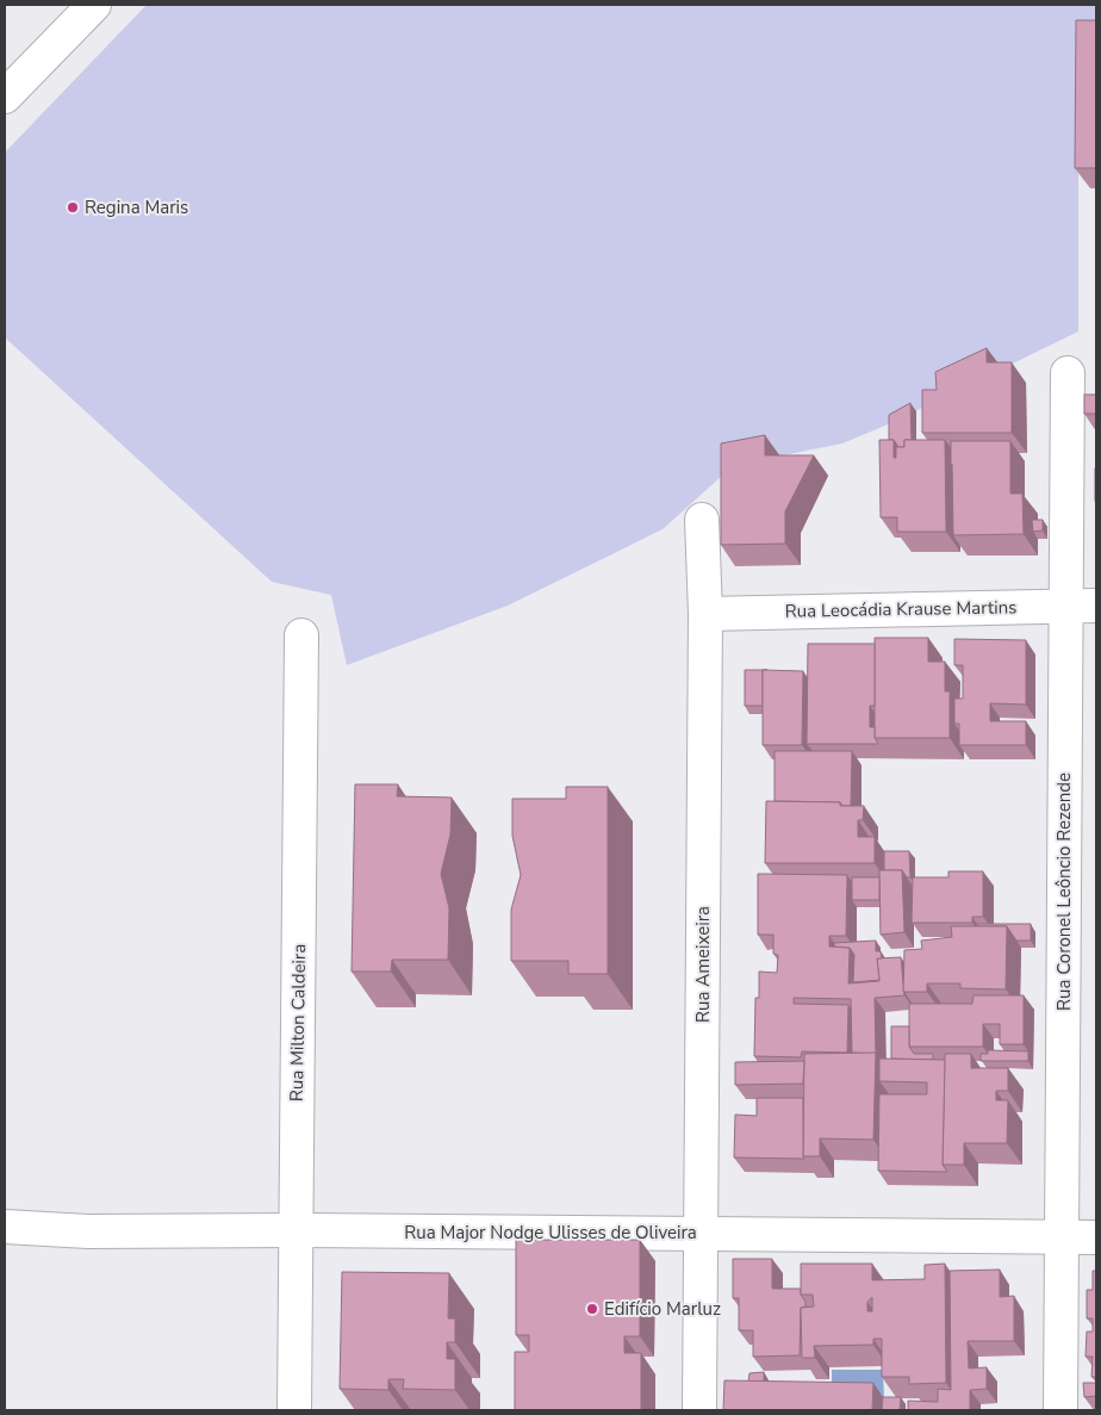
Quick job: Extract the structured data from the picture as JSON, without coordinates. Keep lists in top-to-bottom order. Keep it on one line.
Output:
{"streets":{"street":["Rua Leocádia Krause Martins","Rua Coronel Leôncio Rezende","Rua Ameixeira","Rua Milton Caldeira","Rua Major Nodge Ulisses de Oliveira"]},"crossings":[["Rua Leocádia Krause Martins","Rua Coronel Leôncio Rezende"],["Rua Leocádia Krause Martins","Rua Ameixeira"],["Rua Coronel Leôncio Rezende","Rua Major Nodge Ulisses de Oliveira"],["Rua Ameixeira","Rua Major Nodge Ulisses de Oliveira"],["Rua Milton Caldeira","Rua Major Nodge Ulisses de Oliveira"]],"places":["Regina Maris","Edifício Marluz"]}
